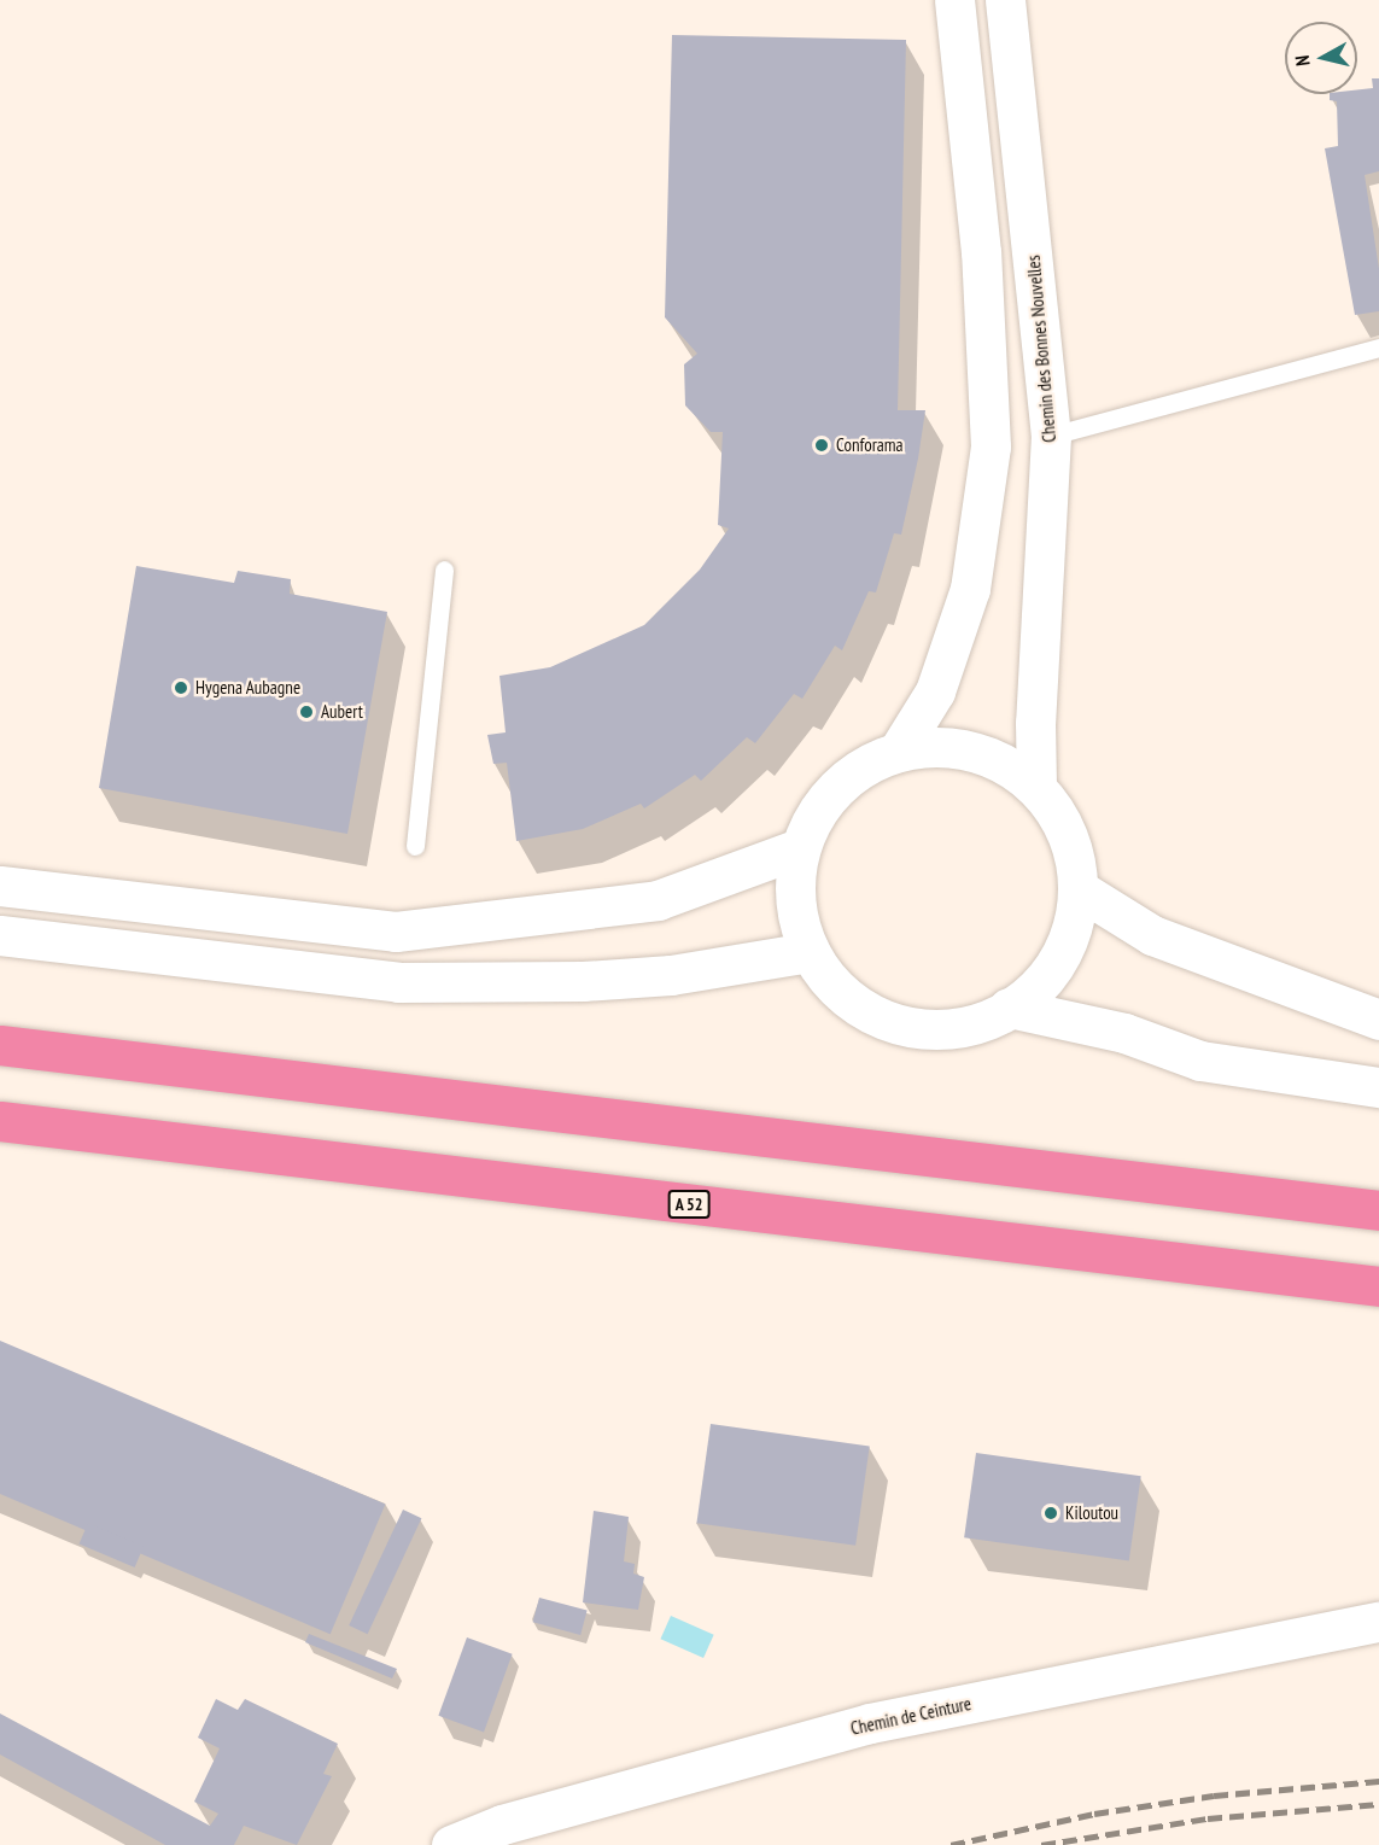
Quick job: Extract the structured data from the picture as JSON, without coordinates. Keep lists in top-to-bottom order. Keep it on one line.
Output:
{"streets":{"highway":["A 52"],"main road":["Chemin des Bonnes Nouvelles","Chemin de Ceinture"]},"places":["Conforama","Hygena Aubagne","Aubert","Kiloutou"],"north":"left"}
